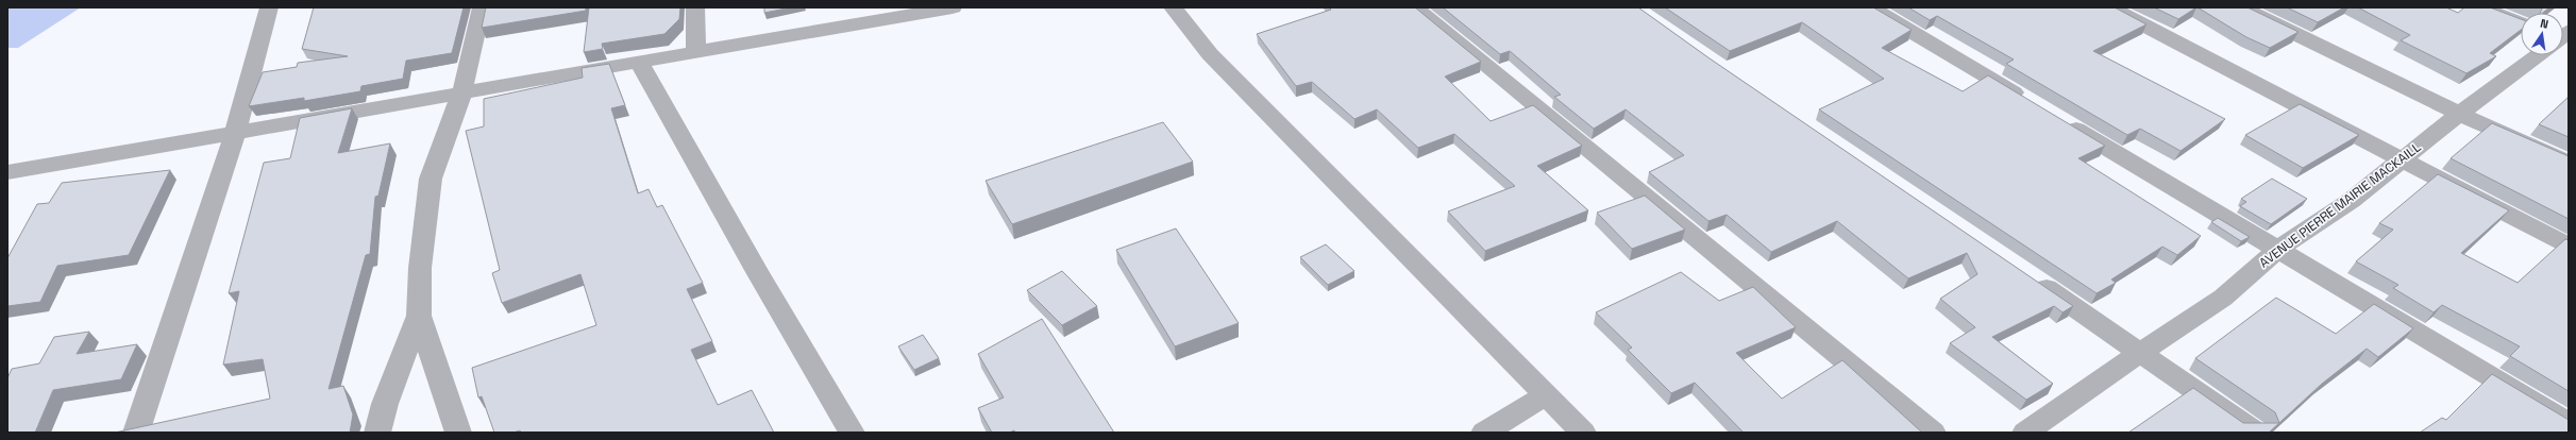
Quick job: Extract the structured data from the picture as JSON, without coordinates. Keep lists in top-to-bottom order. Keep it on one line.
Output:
{"streets":{"street":["AVENUE PIERRE MAIRIE MACKAILL"]},"north":"top"}
